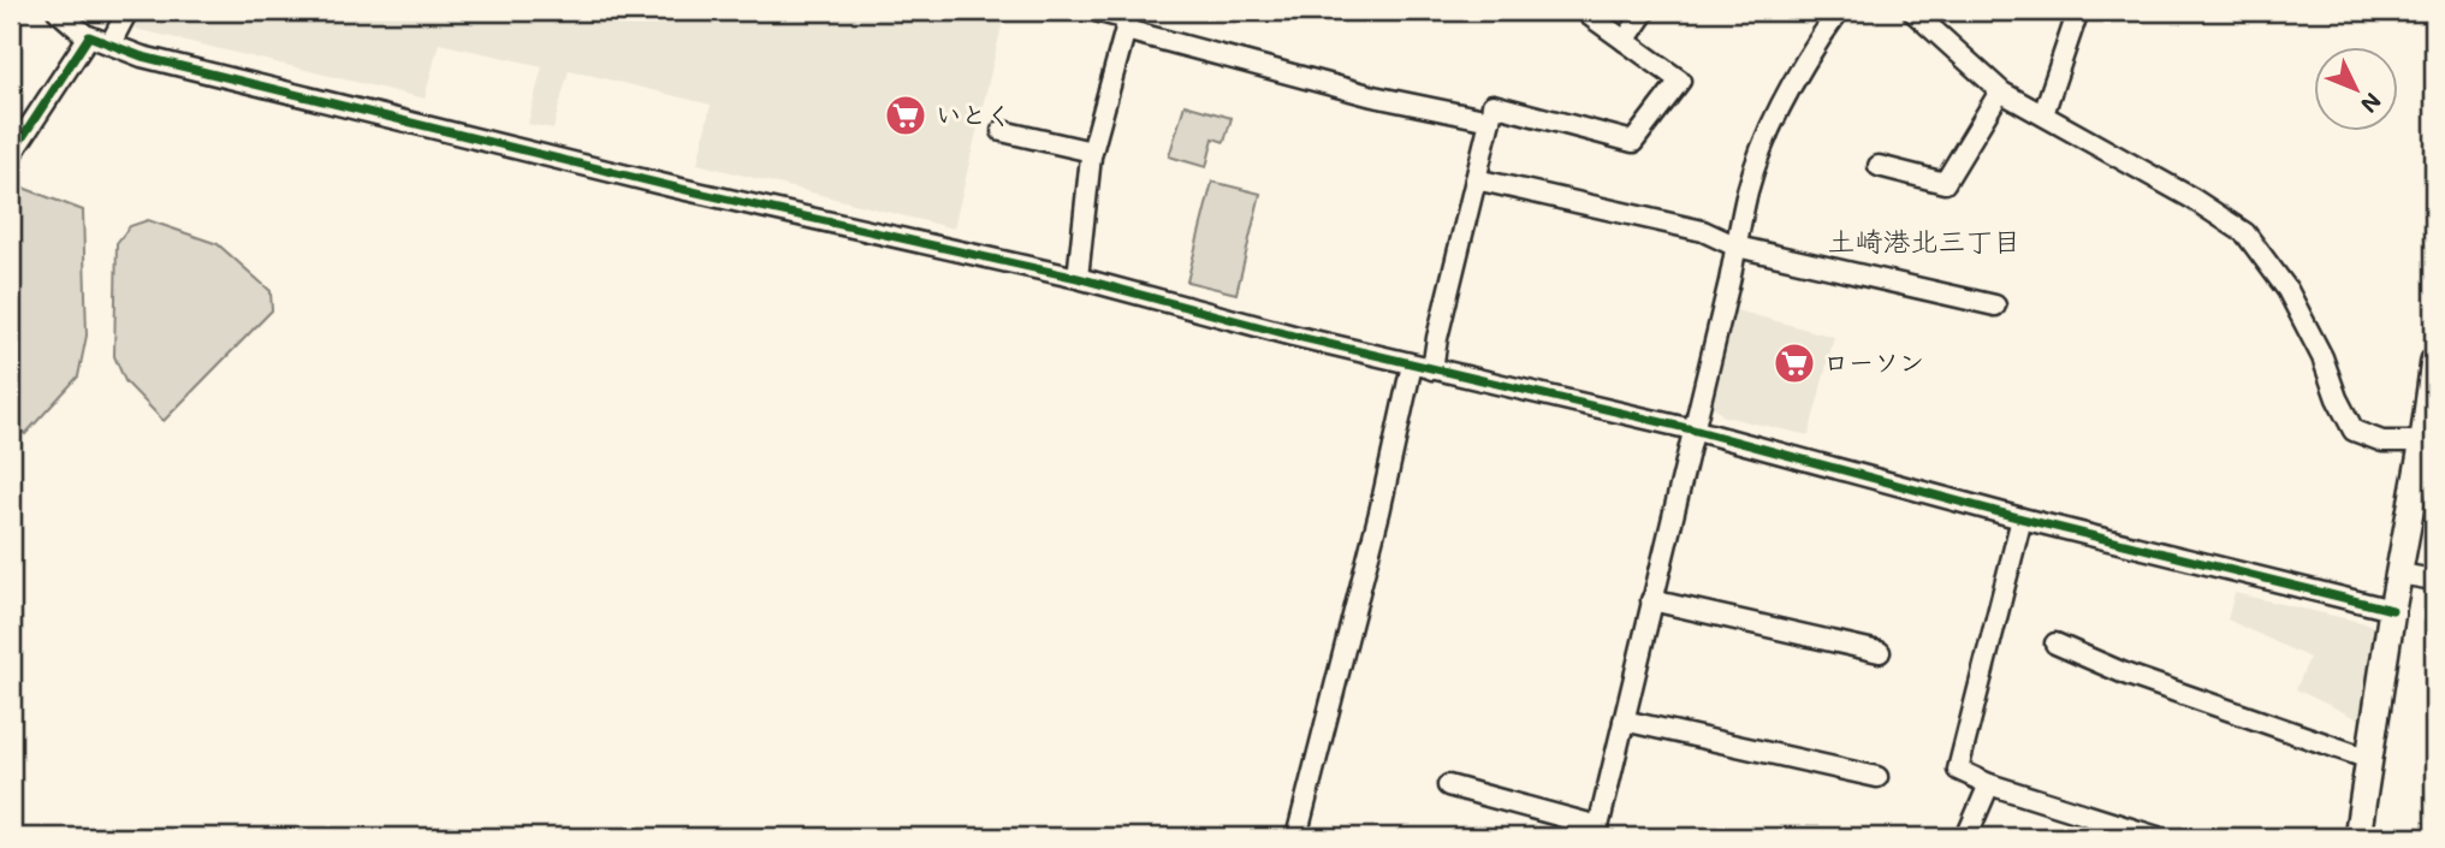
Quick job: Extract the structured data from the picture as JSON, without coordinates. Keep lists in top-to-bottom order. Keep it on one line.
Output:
{"districts":["土崎港北三丁目"],"places":{"supermarket":["いとく","ローソン"]},"north":"bottom right"}
